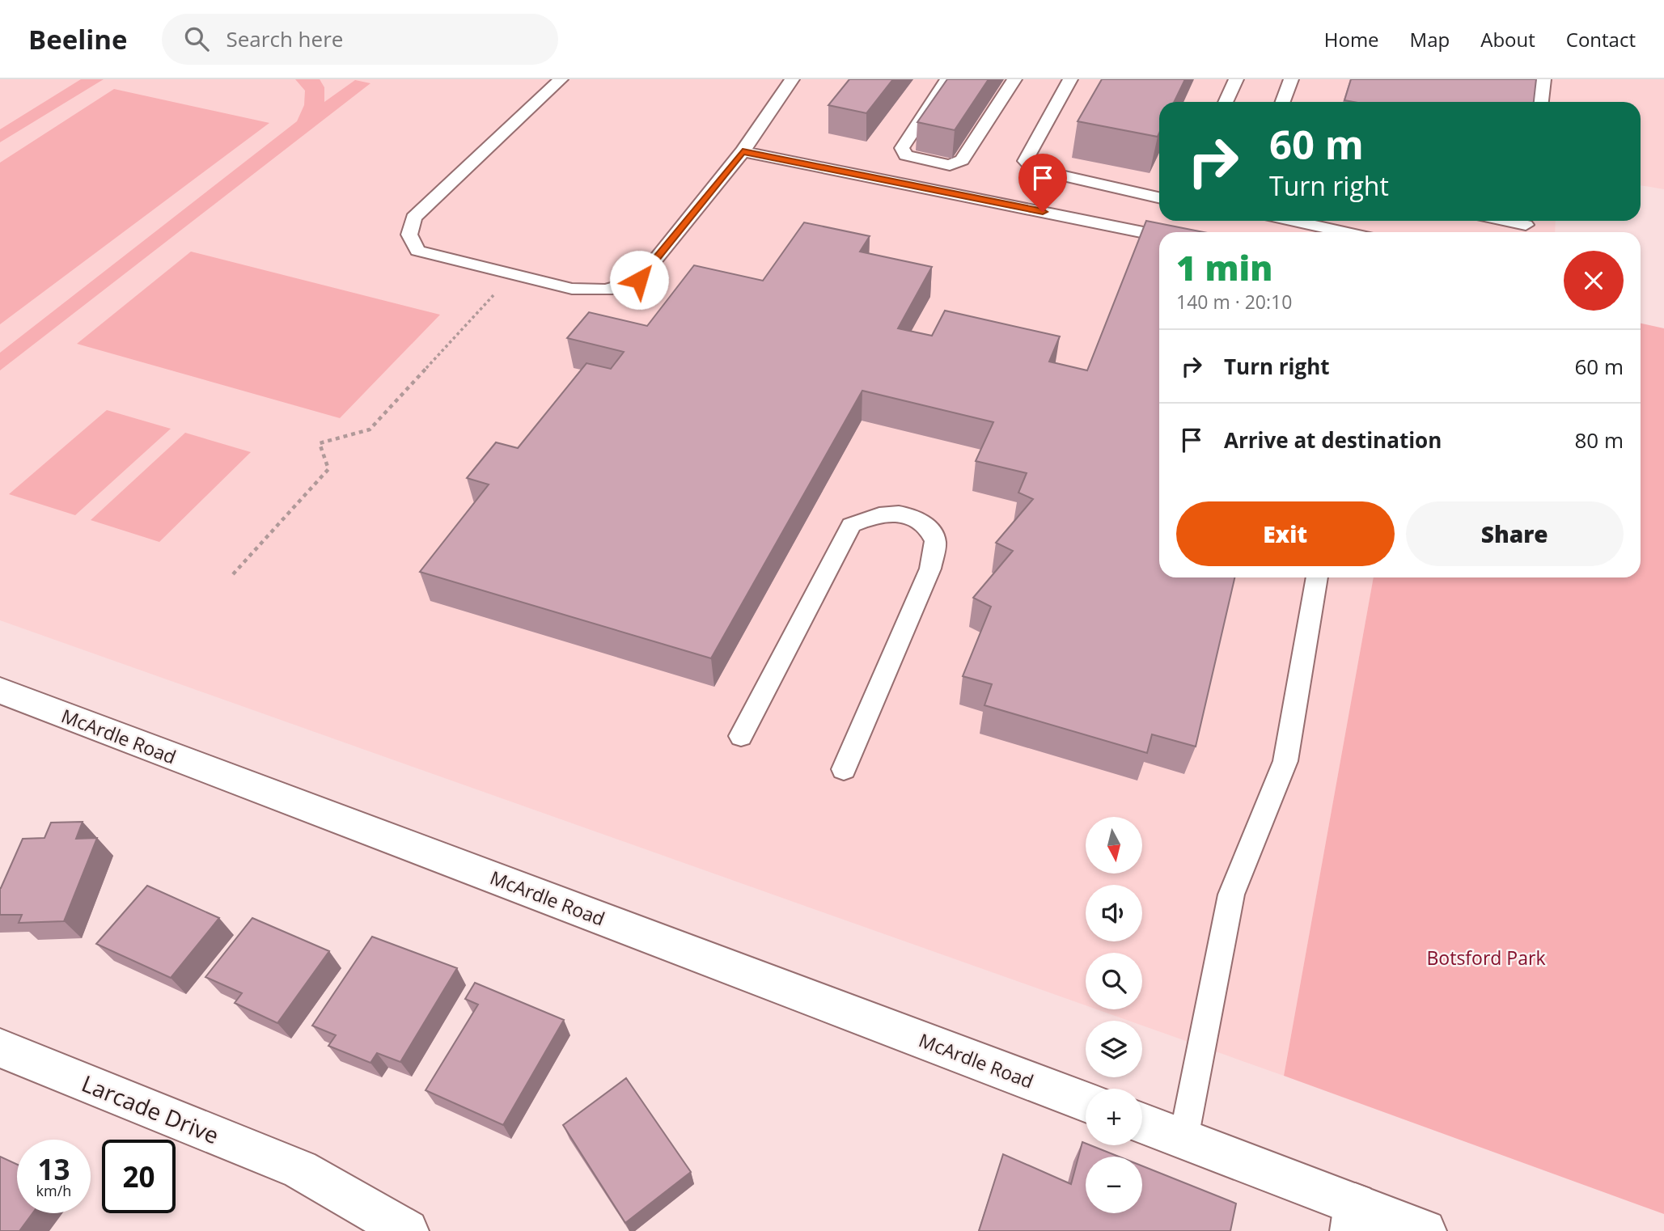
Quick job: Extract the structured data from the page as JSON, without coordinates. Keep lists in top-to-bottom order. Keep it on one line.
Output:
{"streets":{"main road":["McArdle Road","Larcade Drive"]},"parks":["Botsford Park"],"north":"bottom","page":{"header":"Beeline","search":"Search here","nav":["Home","Map","About","Contact"],"turn":["60 m","Turn right"],"heading":["1 min","140 m · 20:10"],"list":[{"name":"Turn right","value":"60 m"},{"name":"Arrive at destination","value":"80 m"}],"buttons":["Exit","Share"],"map_buttons":["+","−"],"speed":"13 km/h","limit":"20"}}
